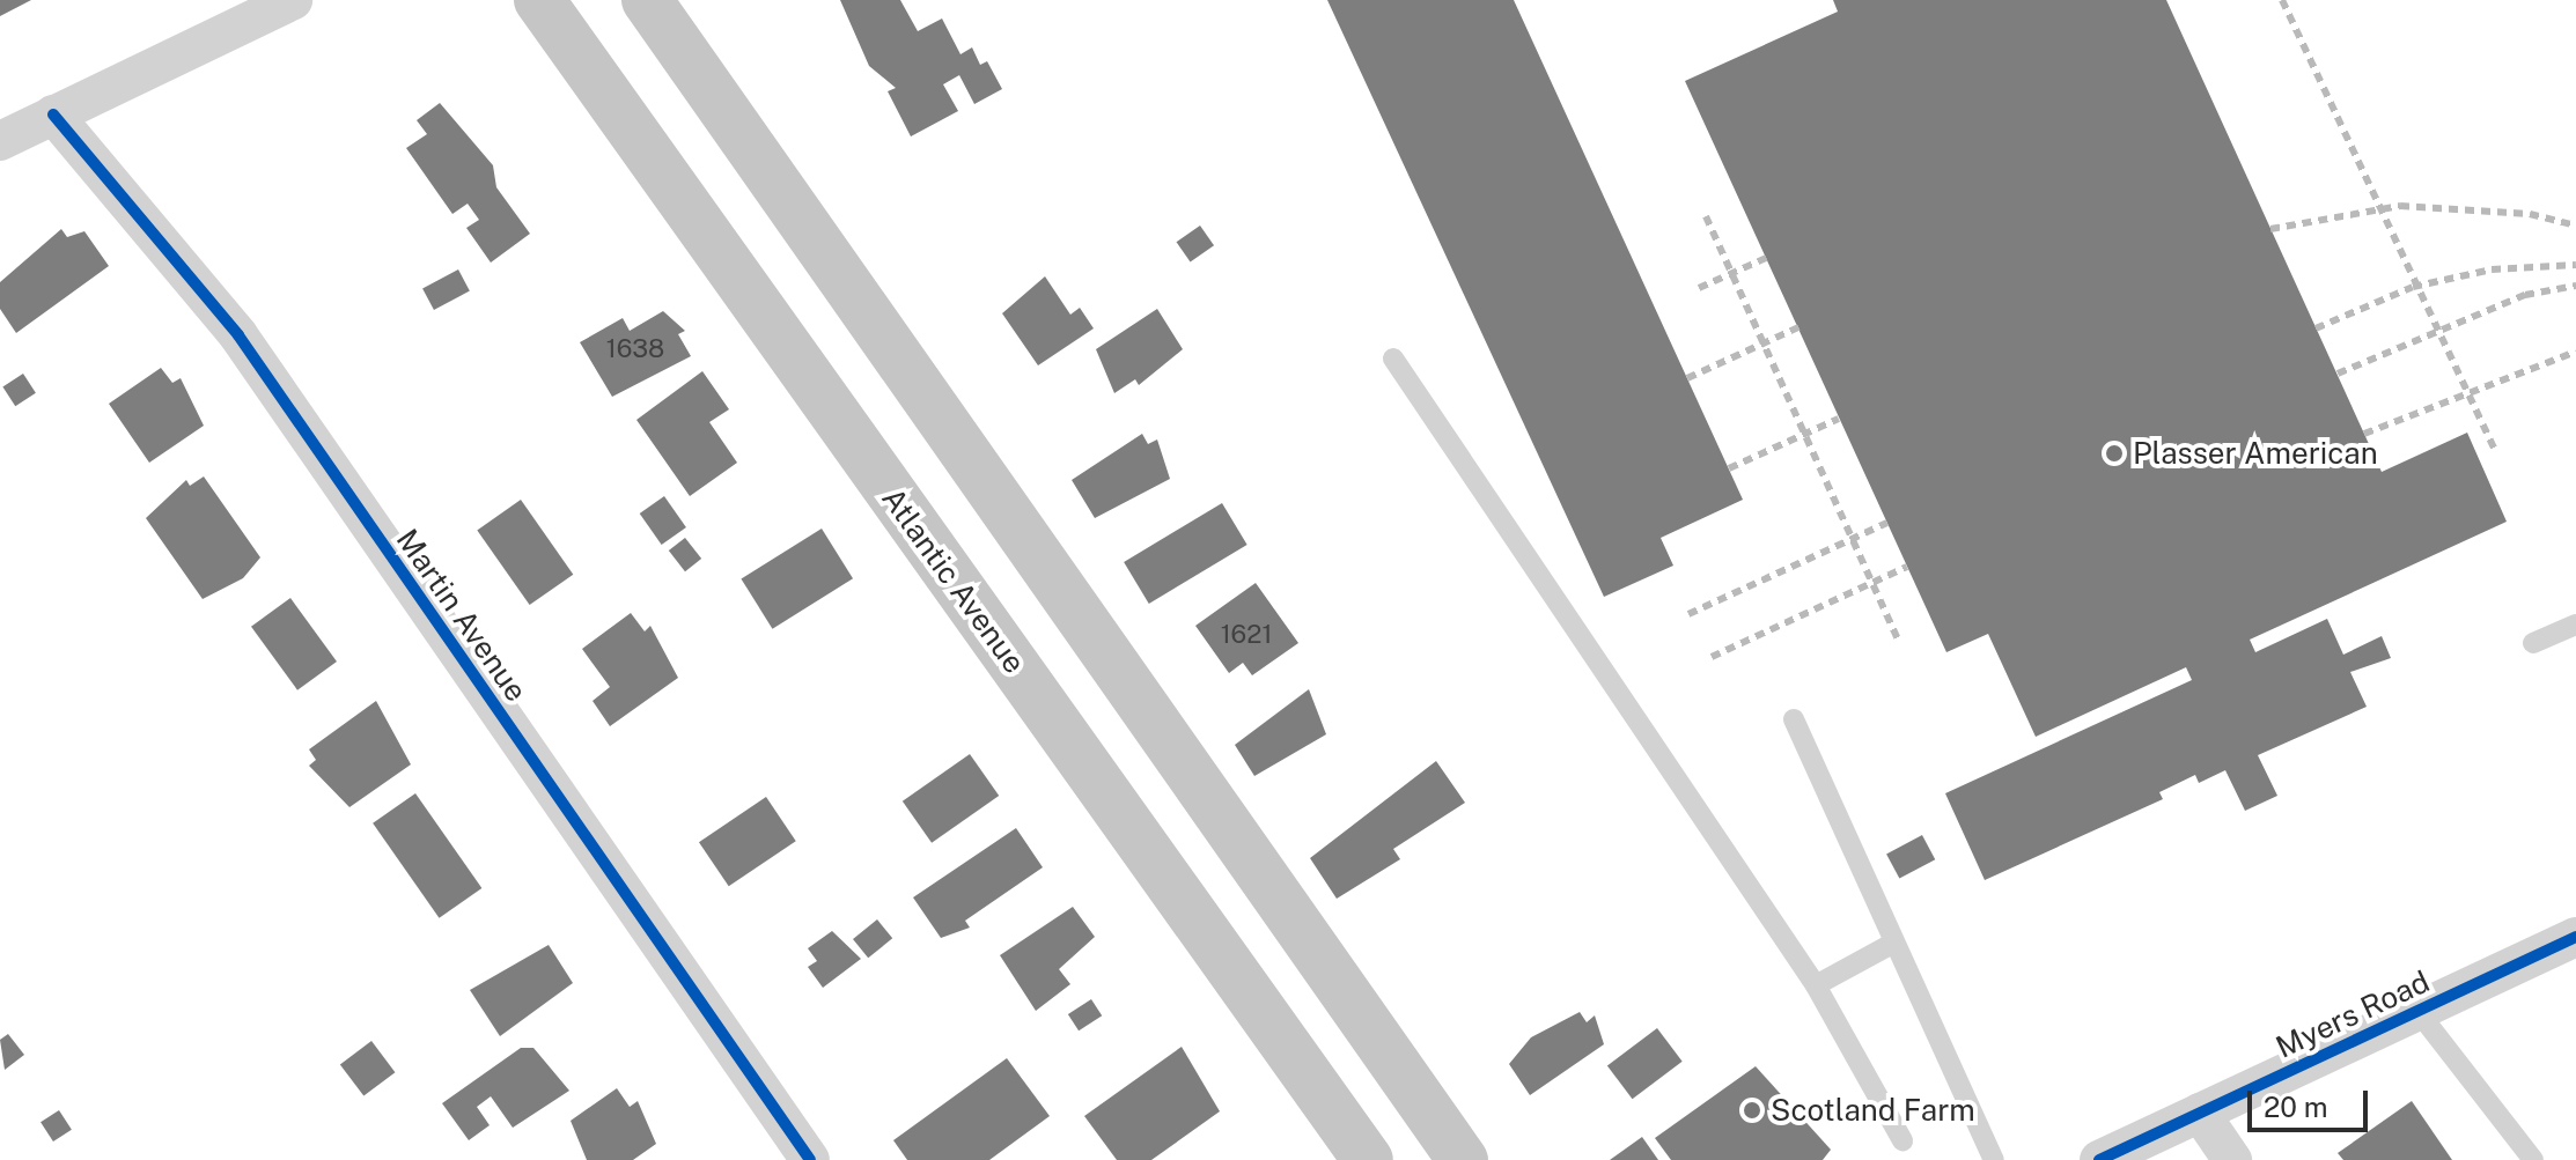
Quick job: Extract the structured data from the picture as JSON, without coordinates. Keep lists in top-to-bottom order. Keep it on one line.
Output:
{"streets":{"main road":["Atlantic Avenue"],"street":["Martin Avenue","Myers Road"]},"places":["Plasser American","Scotland Farm"],"house_numbers":["1638","1621"],"scale_bar":"20 m"}
